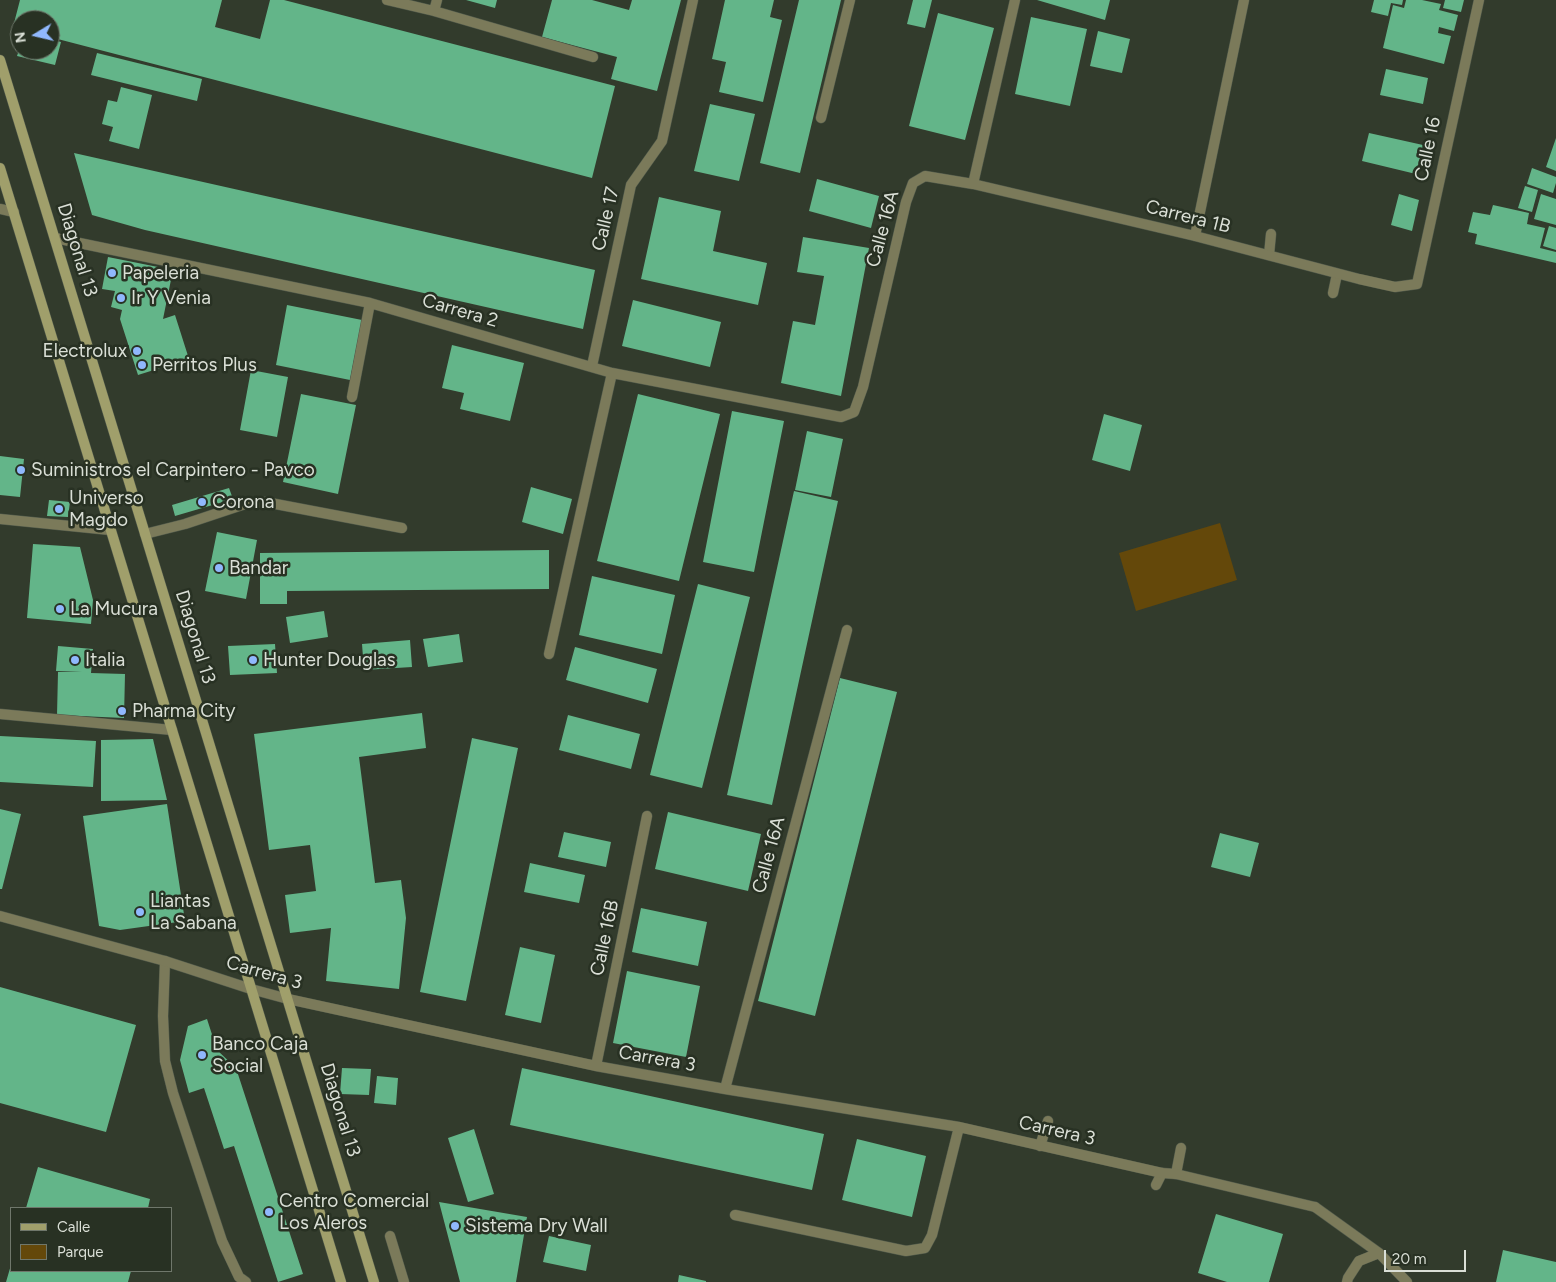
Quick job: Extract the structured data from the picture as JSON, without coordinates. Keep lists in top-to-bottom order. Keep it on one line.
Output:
{"streets":{"main road":["Diagonal 13"],"street":["Calle 16","Carrera 1B","Calle 17","Calle 16A","Carrera 2","Calle 16B","Carrera 3"]},"crossings":[["Calle 16","Carrera 1B"],["Carrera 1B","Calle 16A"],["Calle 17","Carrera 2"],["Calle 16A","Carrera 2"],["Calle 16A","Carrera 3"],["Diagonal 13","Carrera 2"],["Diagonal 13","Carrera 3"],["Calle 16B","Carrera 3"]],"places":["Papeleria","Ir Y Venia","Electrolux","Perritos Plus","Suministros el Carpintero - Pavco","Corona","Universo Magdo","Bandar","La Mucura","Italia","Hunter Douglas","Pharma City","Liantas La Sabana","Banco Caja Social","Centro Comercial Los Aleros","Sistema Dry Wall"],"legend":["Calle","Parque"],"scale_bar":"20 m","north":"left"}
